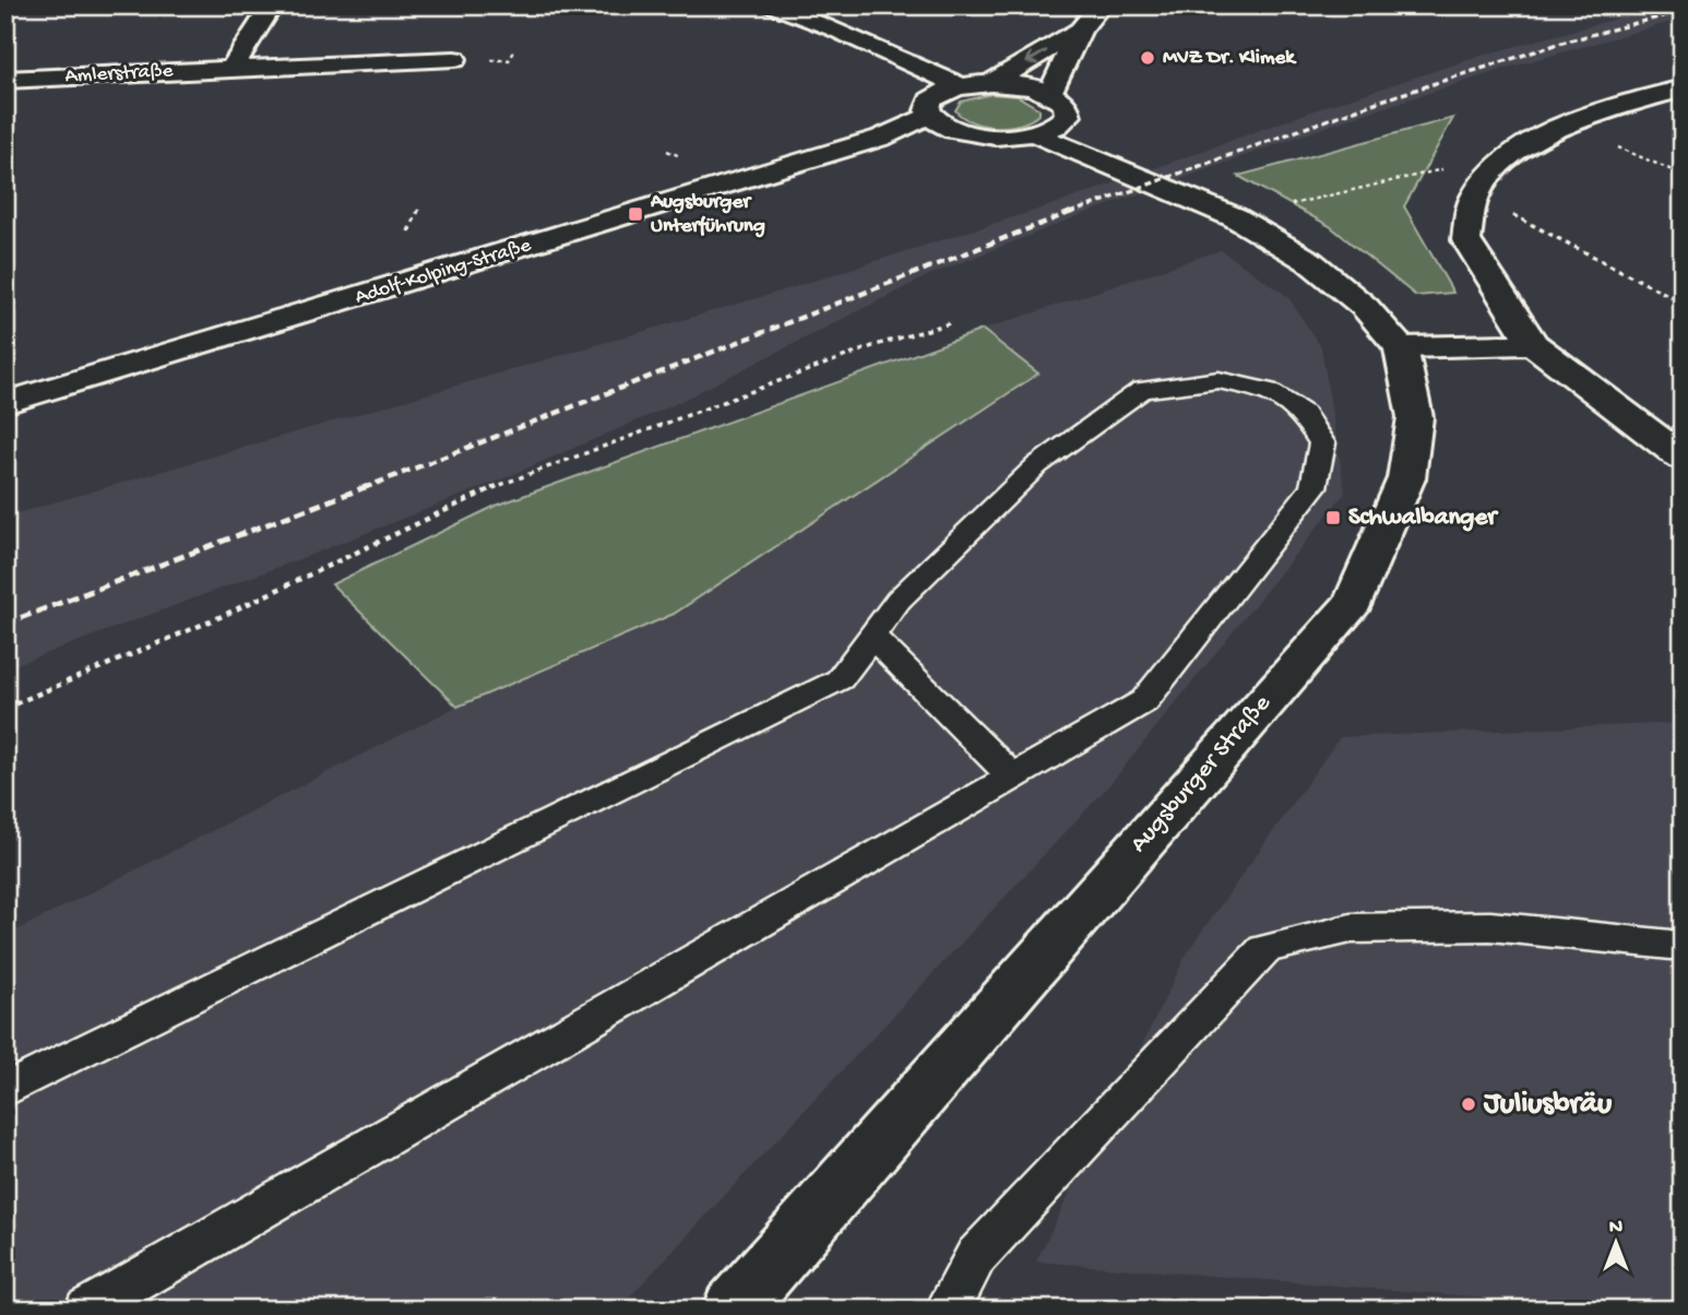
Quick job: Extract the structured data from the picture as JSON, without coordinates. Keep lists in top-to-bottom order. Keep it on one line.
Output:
{"streets":{"street":["Amlerstraße","Adolf-Kolping-Straße","Augsburger Straße"]},"places":{"other":["MVZ Dr. Klimek","Juliusbräu"],"transit":["Augsburger Unterführung","Schwalbanger"]},"north":"top"}
